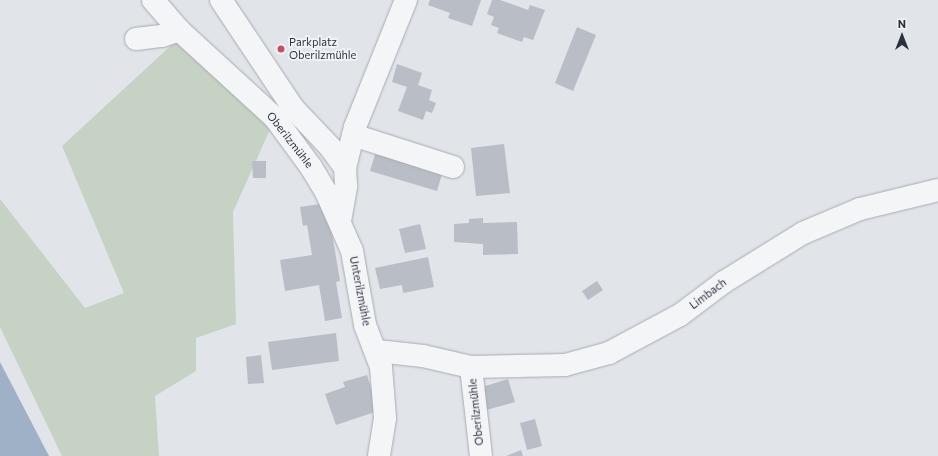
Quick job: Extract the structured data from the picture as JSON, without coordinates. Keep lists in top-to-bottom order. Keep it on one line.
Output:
{"streets":{"street":["Oberilzmühle","Unterilzmühle","Limbach"]},"crossings":[["Oberilzmühle","Unterilzmühle"],["Oberilzmühle","Limbach"]],"places":["Parkplatz Oberilzmühle"],"north":"top"}
